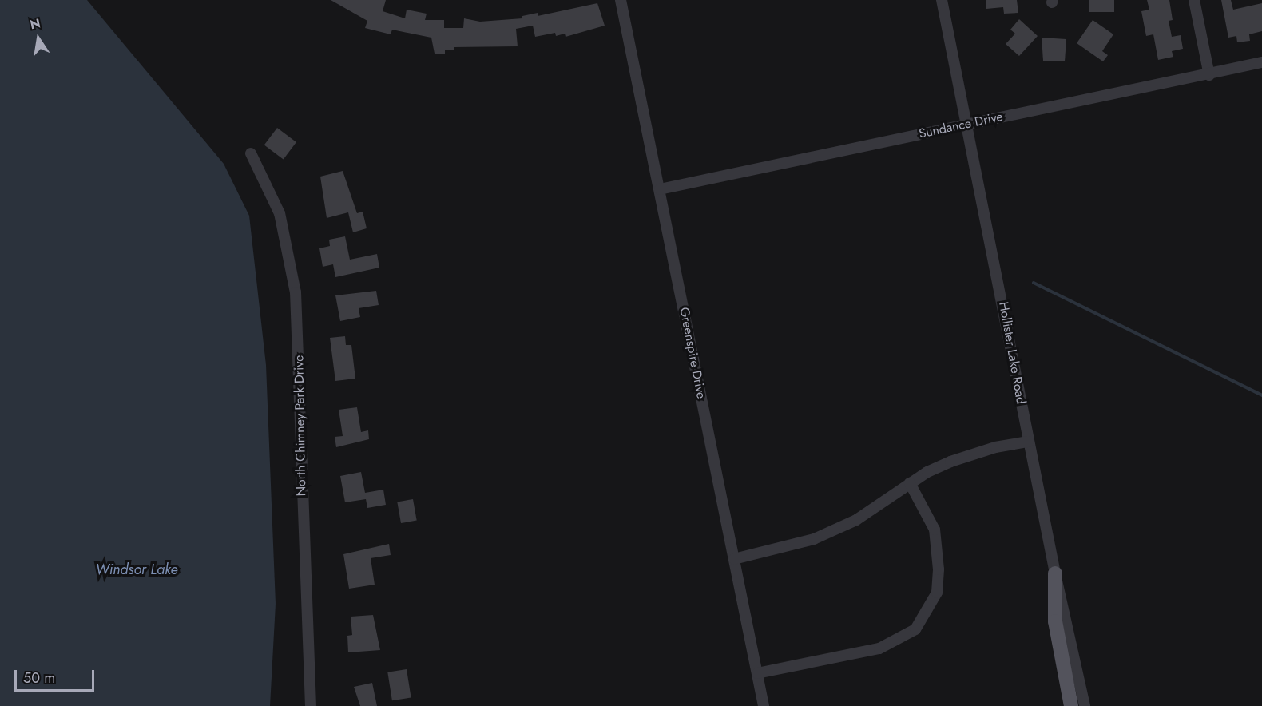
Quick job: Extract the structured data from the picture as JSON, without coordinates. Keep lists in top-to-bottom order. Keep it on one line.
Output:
{"streets":{"street":["Sundance Drive","Greenspire Drive","Hollister Lake Road","North Chimney Park Drive"]},"crossings":[["Sundance Drive","Greenspire Drive"],["Sundance Drive","Hollister Lake Road"]],"water":["Windsor Lake"],"scale_bar":"50 m","north":"top"}
